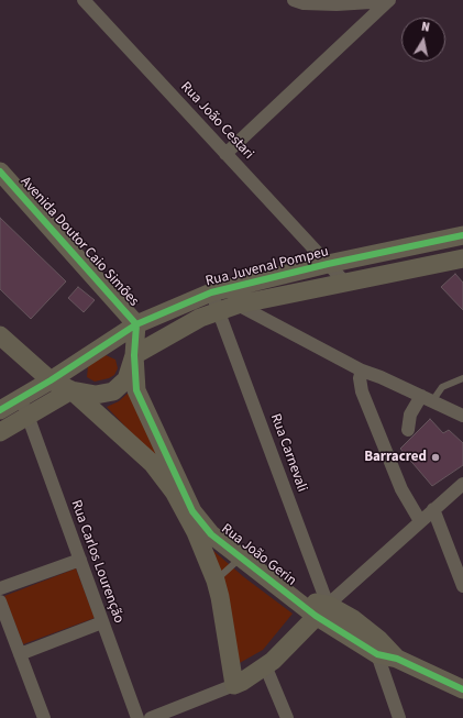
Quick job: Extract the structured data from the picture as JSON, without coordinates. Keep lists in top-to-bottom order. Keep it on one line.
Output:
{"streets":{"street":["Rua João Cestari","Avenida Doutor Caio Simões","Rua Juvenal Pompeu","Rua Carnevali","Rua João Gerin","Rua Carlos Lourenção"]},"crossings":[["Rua João Cestari","Rua Juvenal Pompeu"],["Avenida Doutor Caio Simões","Rua Juvenal Pompeu"],["Avenida Doutor Caio Simões","Rua João Gerin"],["Rua Juvenal Pompeu","Rua Carnevali"],["Rua Juvenal Pompeu","Rua João Gerin"],["Rua Juvenal Pompeu","Rua Carlos Lourenção"],["Rua Carnevali","Rua João Gerin"]],"places":["Barracred"],"north":"top"}
